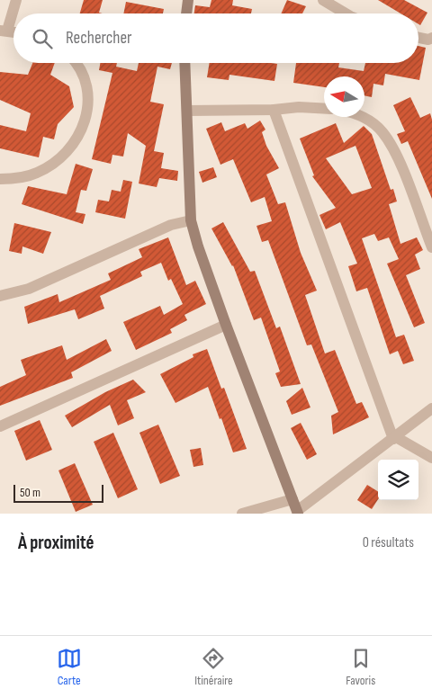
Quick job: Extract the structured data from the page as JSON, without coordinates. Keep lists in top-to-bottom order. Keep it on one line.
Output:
{"scale_bar":"50 m","north":"left","page":{"search":"Rechercher","scale":"50 m","heading":["À proximité","0 résultats"],"nav":["Carte","Itinéraire","Favoris"]}}
